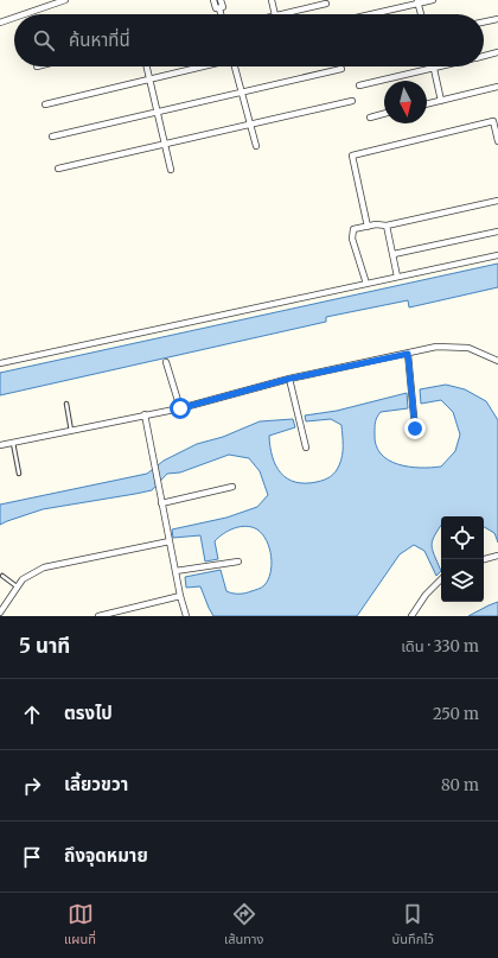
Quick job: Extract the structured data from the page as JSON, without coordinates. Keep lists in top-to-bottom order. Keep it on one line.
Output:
{"north":"bottom","page":{"search":"ค้นหาที่นี่","heading":["5 นาที","เดิน · 330 m"],"list":[["ตรงไป","250 m"],["เลี้ยวขวา","80 m"],"ถึงจุดหมาย"],"nav":["แผนที่","เส้นทาง","บันทึกไว้"]}}
